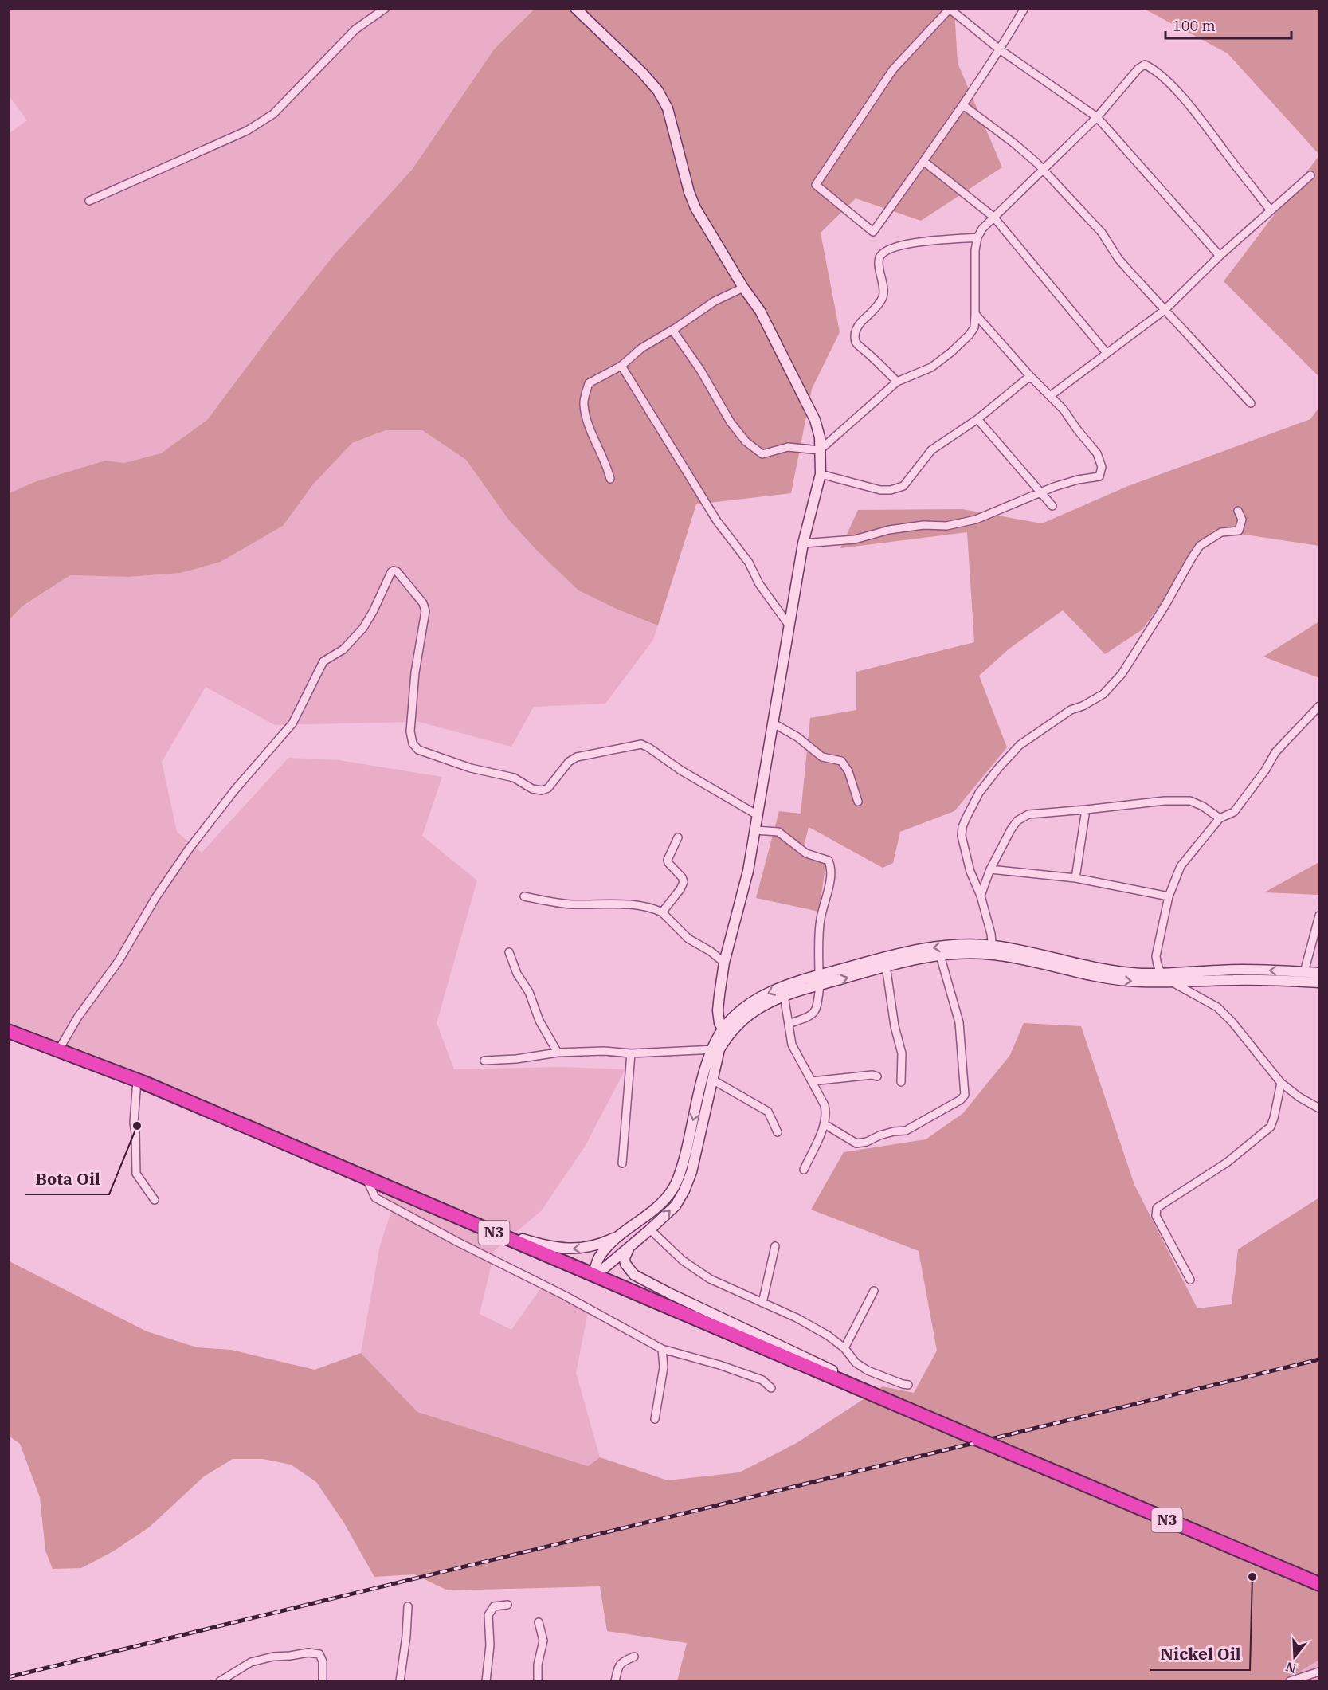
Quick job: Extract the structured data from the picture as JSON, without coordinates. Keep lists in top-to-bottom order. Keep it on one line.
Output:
{"streets":{"highway":["N3"]},"places":["Bota Oil","Nickel Oil"],"scale_bar":"100 m","north":"bottom"}
